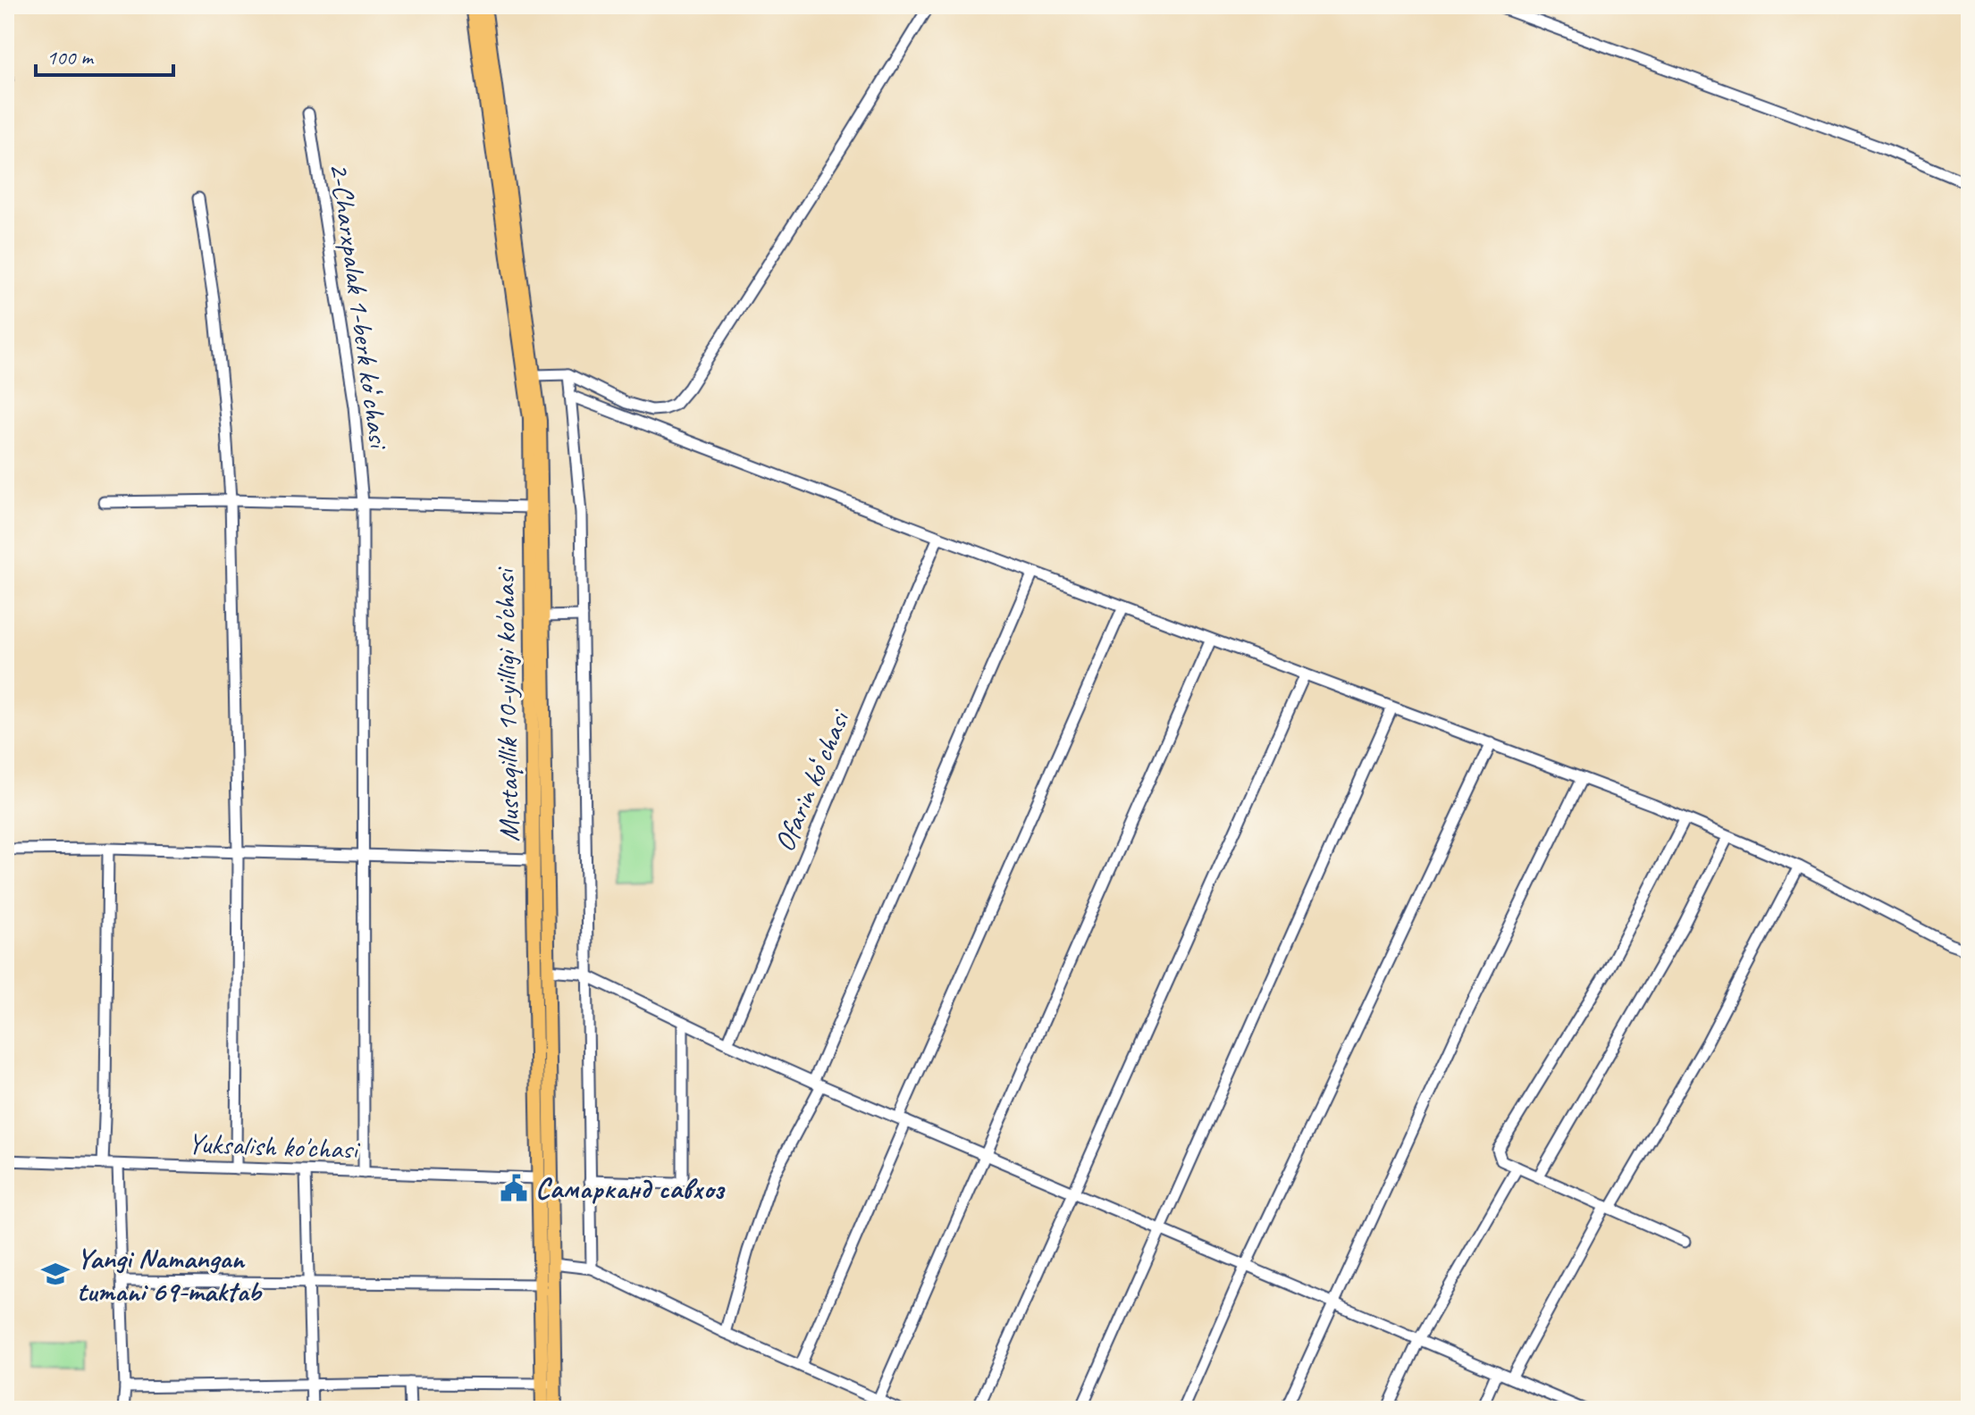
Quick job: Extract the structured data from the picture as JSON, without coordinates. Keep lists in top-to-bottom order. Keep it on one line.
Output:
{"streets":{"main road":["Mustaqillik 10-yilligi ko'chasi"],"street":["2-Charxpalak 1-berk koʻchasi","Ofarin koʻchasi","Yuksalish ko'chasi"]},"crossings":[["2-Charxpalak 1-berk koʻchasi","Yuksalish ko'chasi"],["Mustaqillik 10-yilligi ko'chasi","Yuksalish ko'chasi"]],"places":{"public building":["Самарканд савхоз"],"school or university":["Yangi Namangan tumani 69-maktab"]},"scale_bar":"100 m"}
